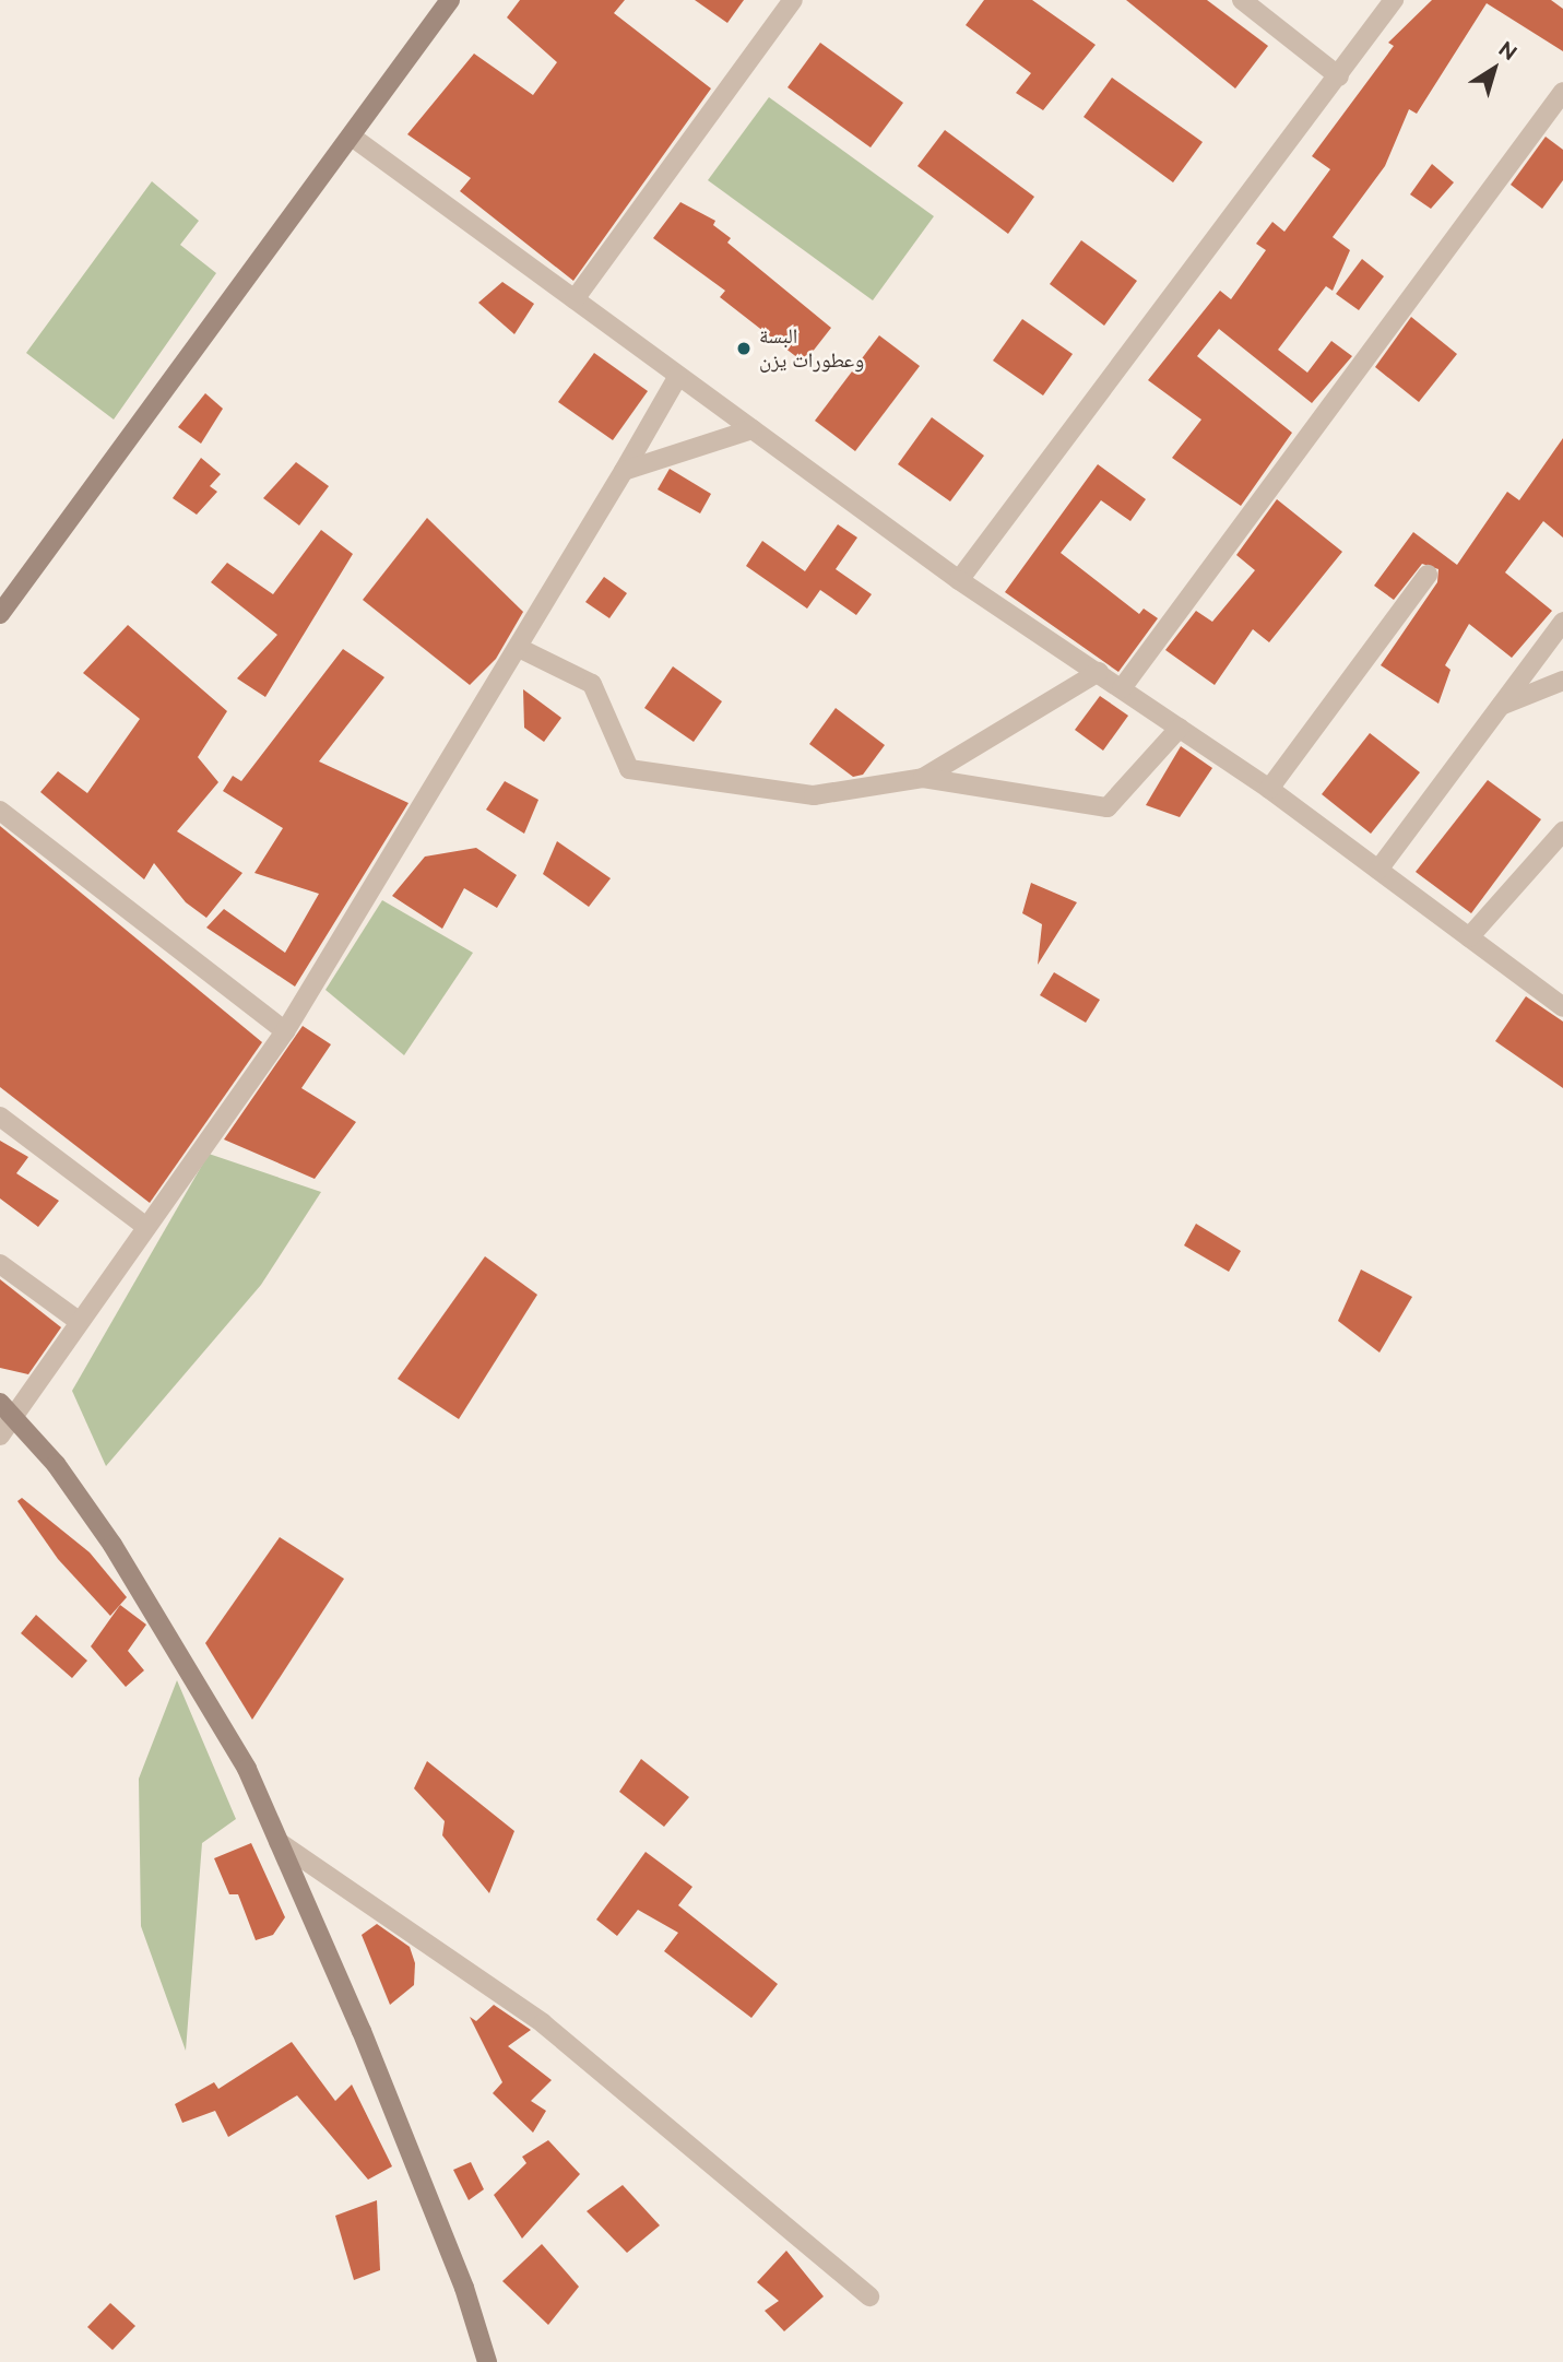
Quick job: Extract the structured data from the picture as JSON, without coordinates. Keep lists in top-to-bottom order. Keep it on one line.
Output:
{"places":["البسة وعطورات يزن"],"north":"top right"}
